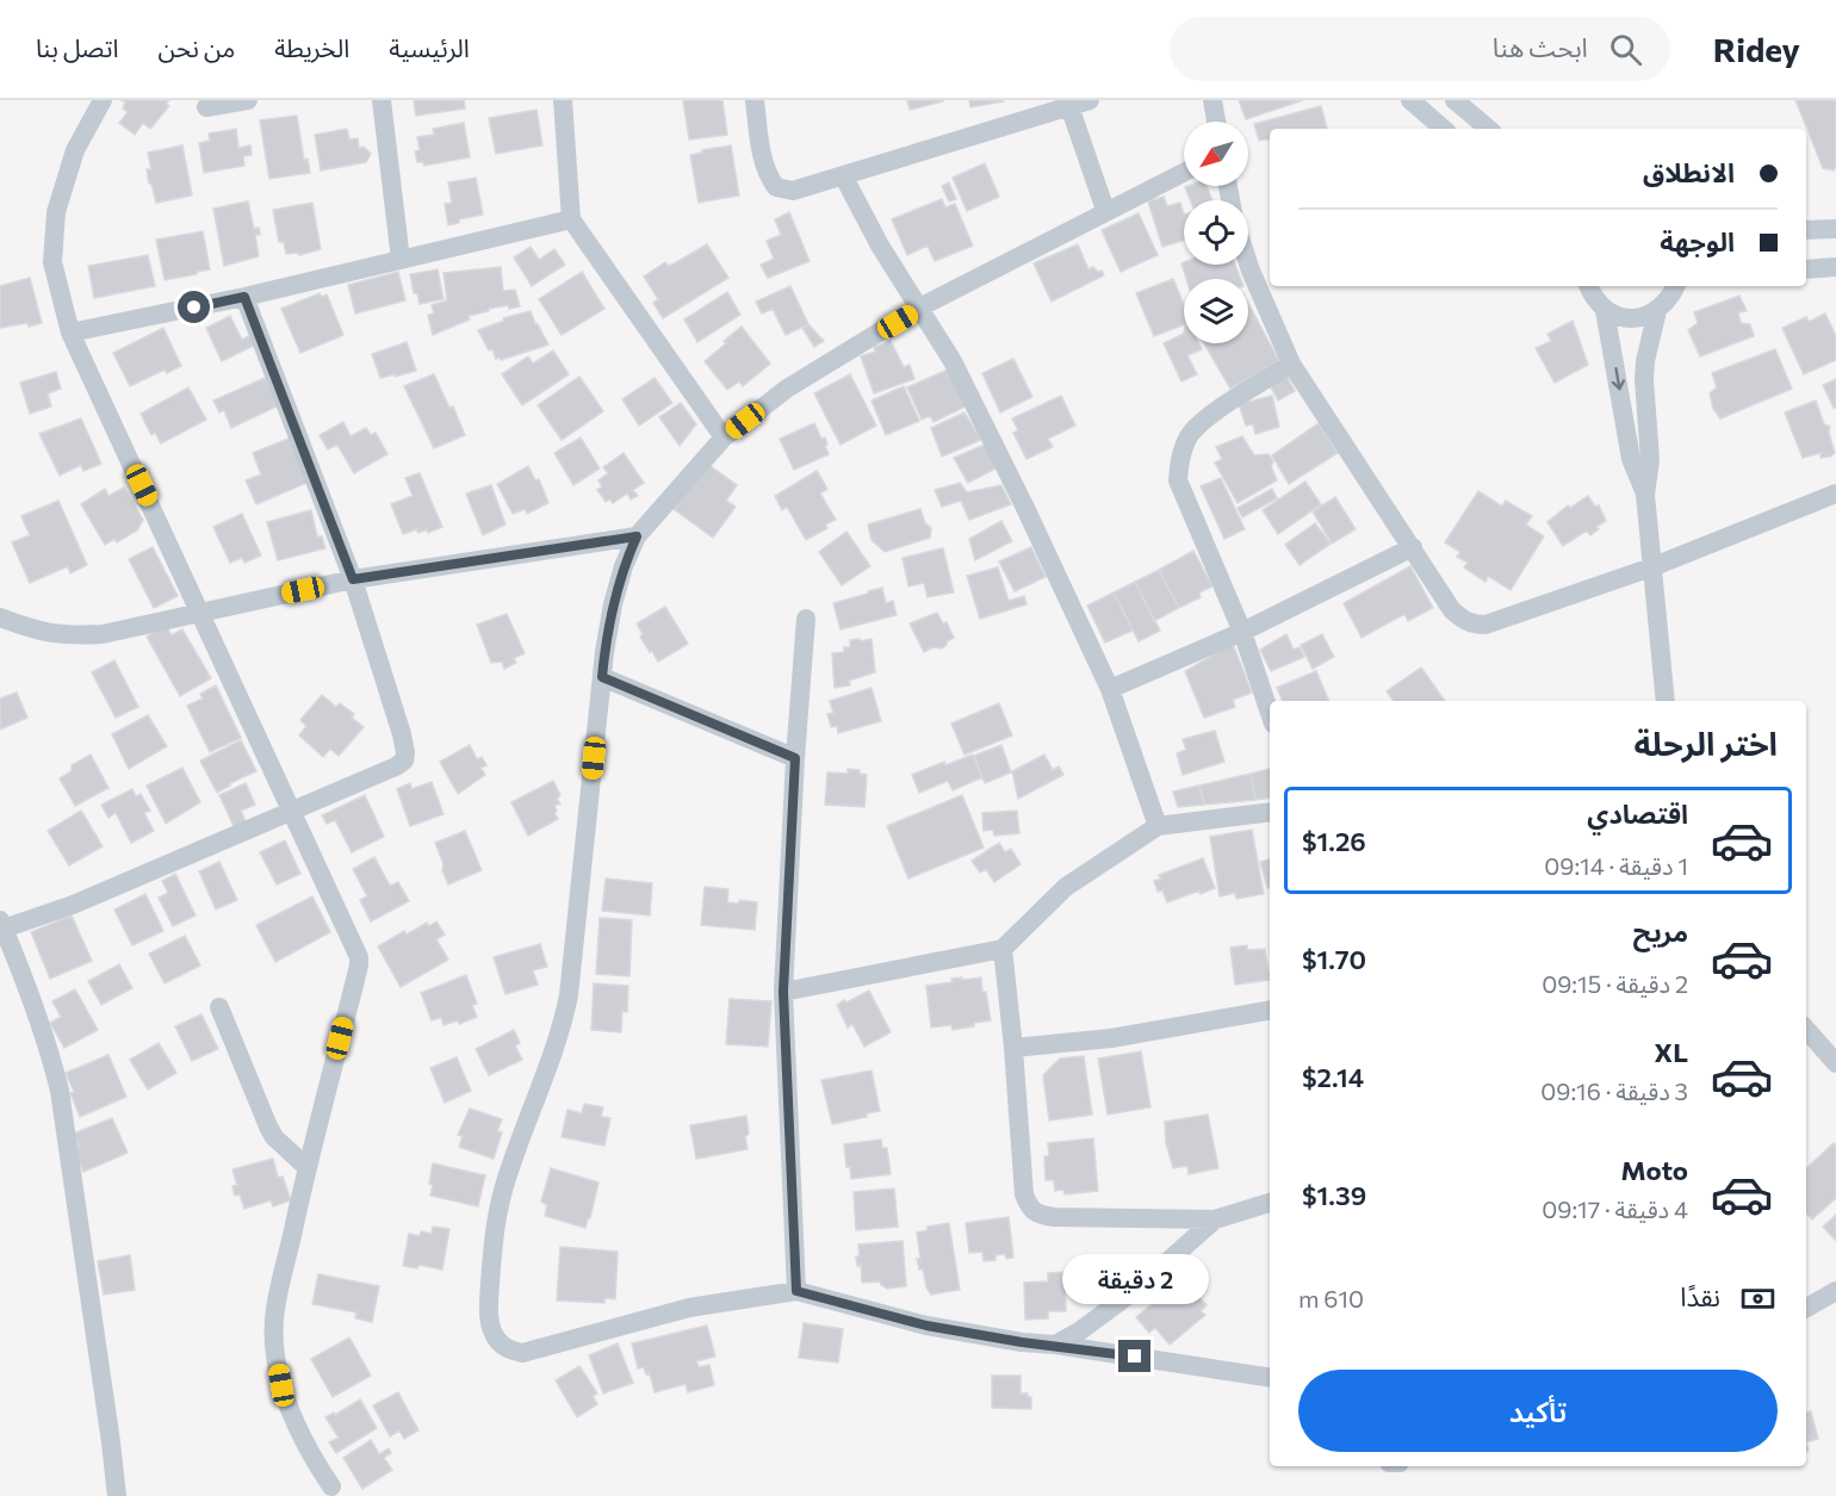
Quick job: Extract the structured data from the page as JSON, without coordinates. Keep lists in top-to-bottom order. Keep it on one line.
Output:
{"north":"bottom left","page":{"header":"Ridey","search":"ابحث هنا","nav":["الرئيسية","الخريطة","من نحن","اتصل بنا"],"banner":["الانطلاق","الوجهة"],"heading":"اختر الرحلة","list":[{"name":"اقتصادي","note":"1 دقيقة · 09:14","value":"$1.26"},{"name":"مريح","note":"2 دقيقة · 09:15","value":"$1.70"},{"name":"XL","note":"3 دقيقة · 09:16","value":"$2.14"},{"name":"Moto","note":"4 دقيقة · 09:17","value":"$1.39"}],"bubble":"2 دقيقة","pay":["نقدًا","610 m"],"buttons":"تأكيد"}}
